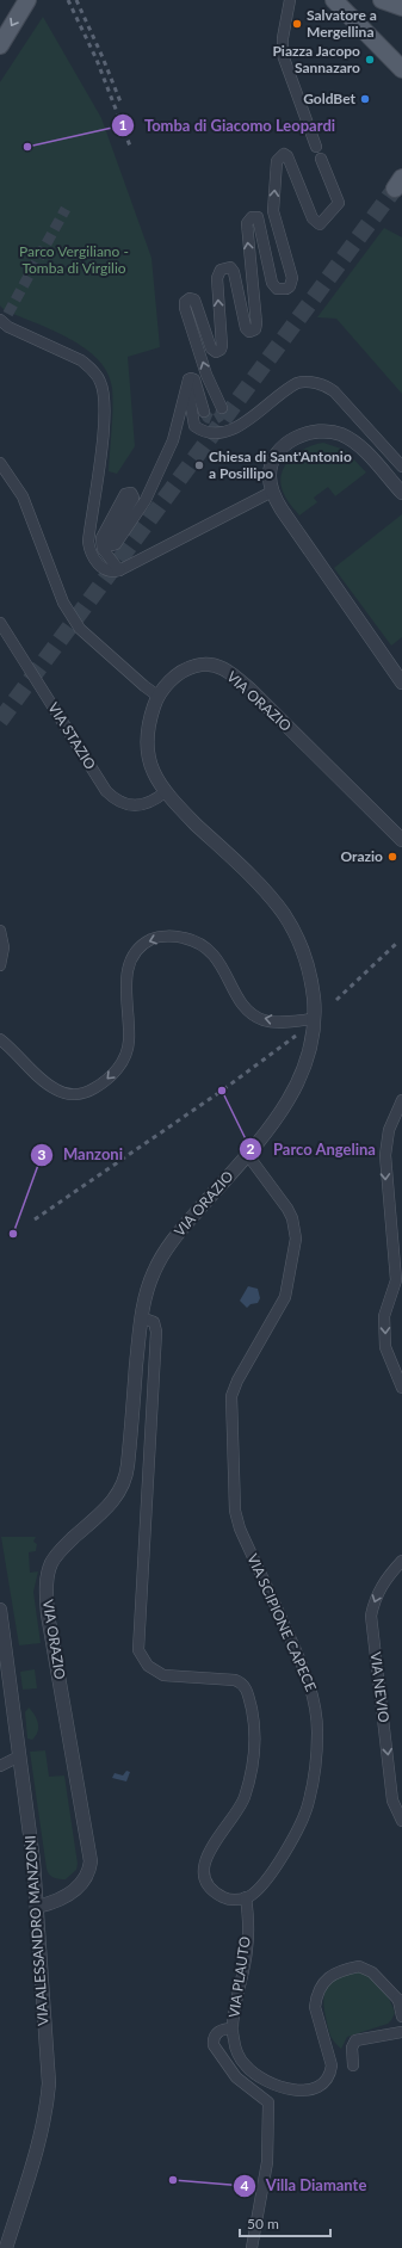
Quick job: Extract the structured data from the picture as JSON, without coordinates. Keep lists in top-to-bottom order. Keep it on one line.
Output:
{"streets":{"street":["VIA ORAZIO","VIA STAZIO","VIA SCIPIONE CAPECE","VIA NEVIO","VIA ALESSANDRO MANZONI","VIA PLAUTO"]},"crossings":[["VIA ORAZIO","VIA STAZIO"],["VIA ORAZIO","VIA SCIPIONE CAPECE"],["VIA ORAZIO","VIA ALESSANDRO MANZONI"],["VIA SCIPIONE CAPECE","VIA PLAUTO"]],"one_way":["VIA NEVIO"],"parks":["Parco Vergiliano - Tomba di Virgilio"],"places":["Salvatore a Mergellina","Piazza Jacopo Sannazaro","GoldBet","Tomba di Giacomo Leopardi","Chiesa di Sant'Antonio a Posillipo","Orazio","Parco Angelina","Manzoni","Villa Diamante"],"scale_bar":"50 m"}
